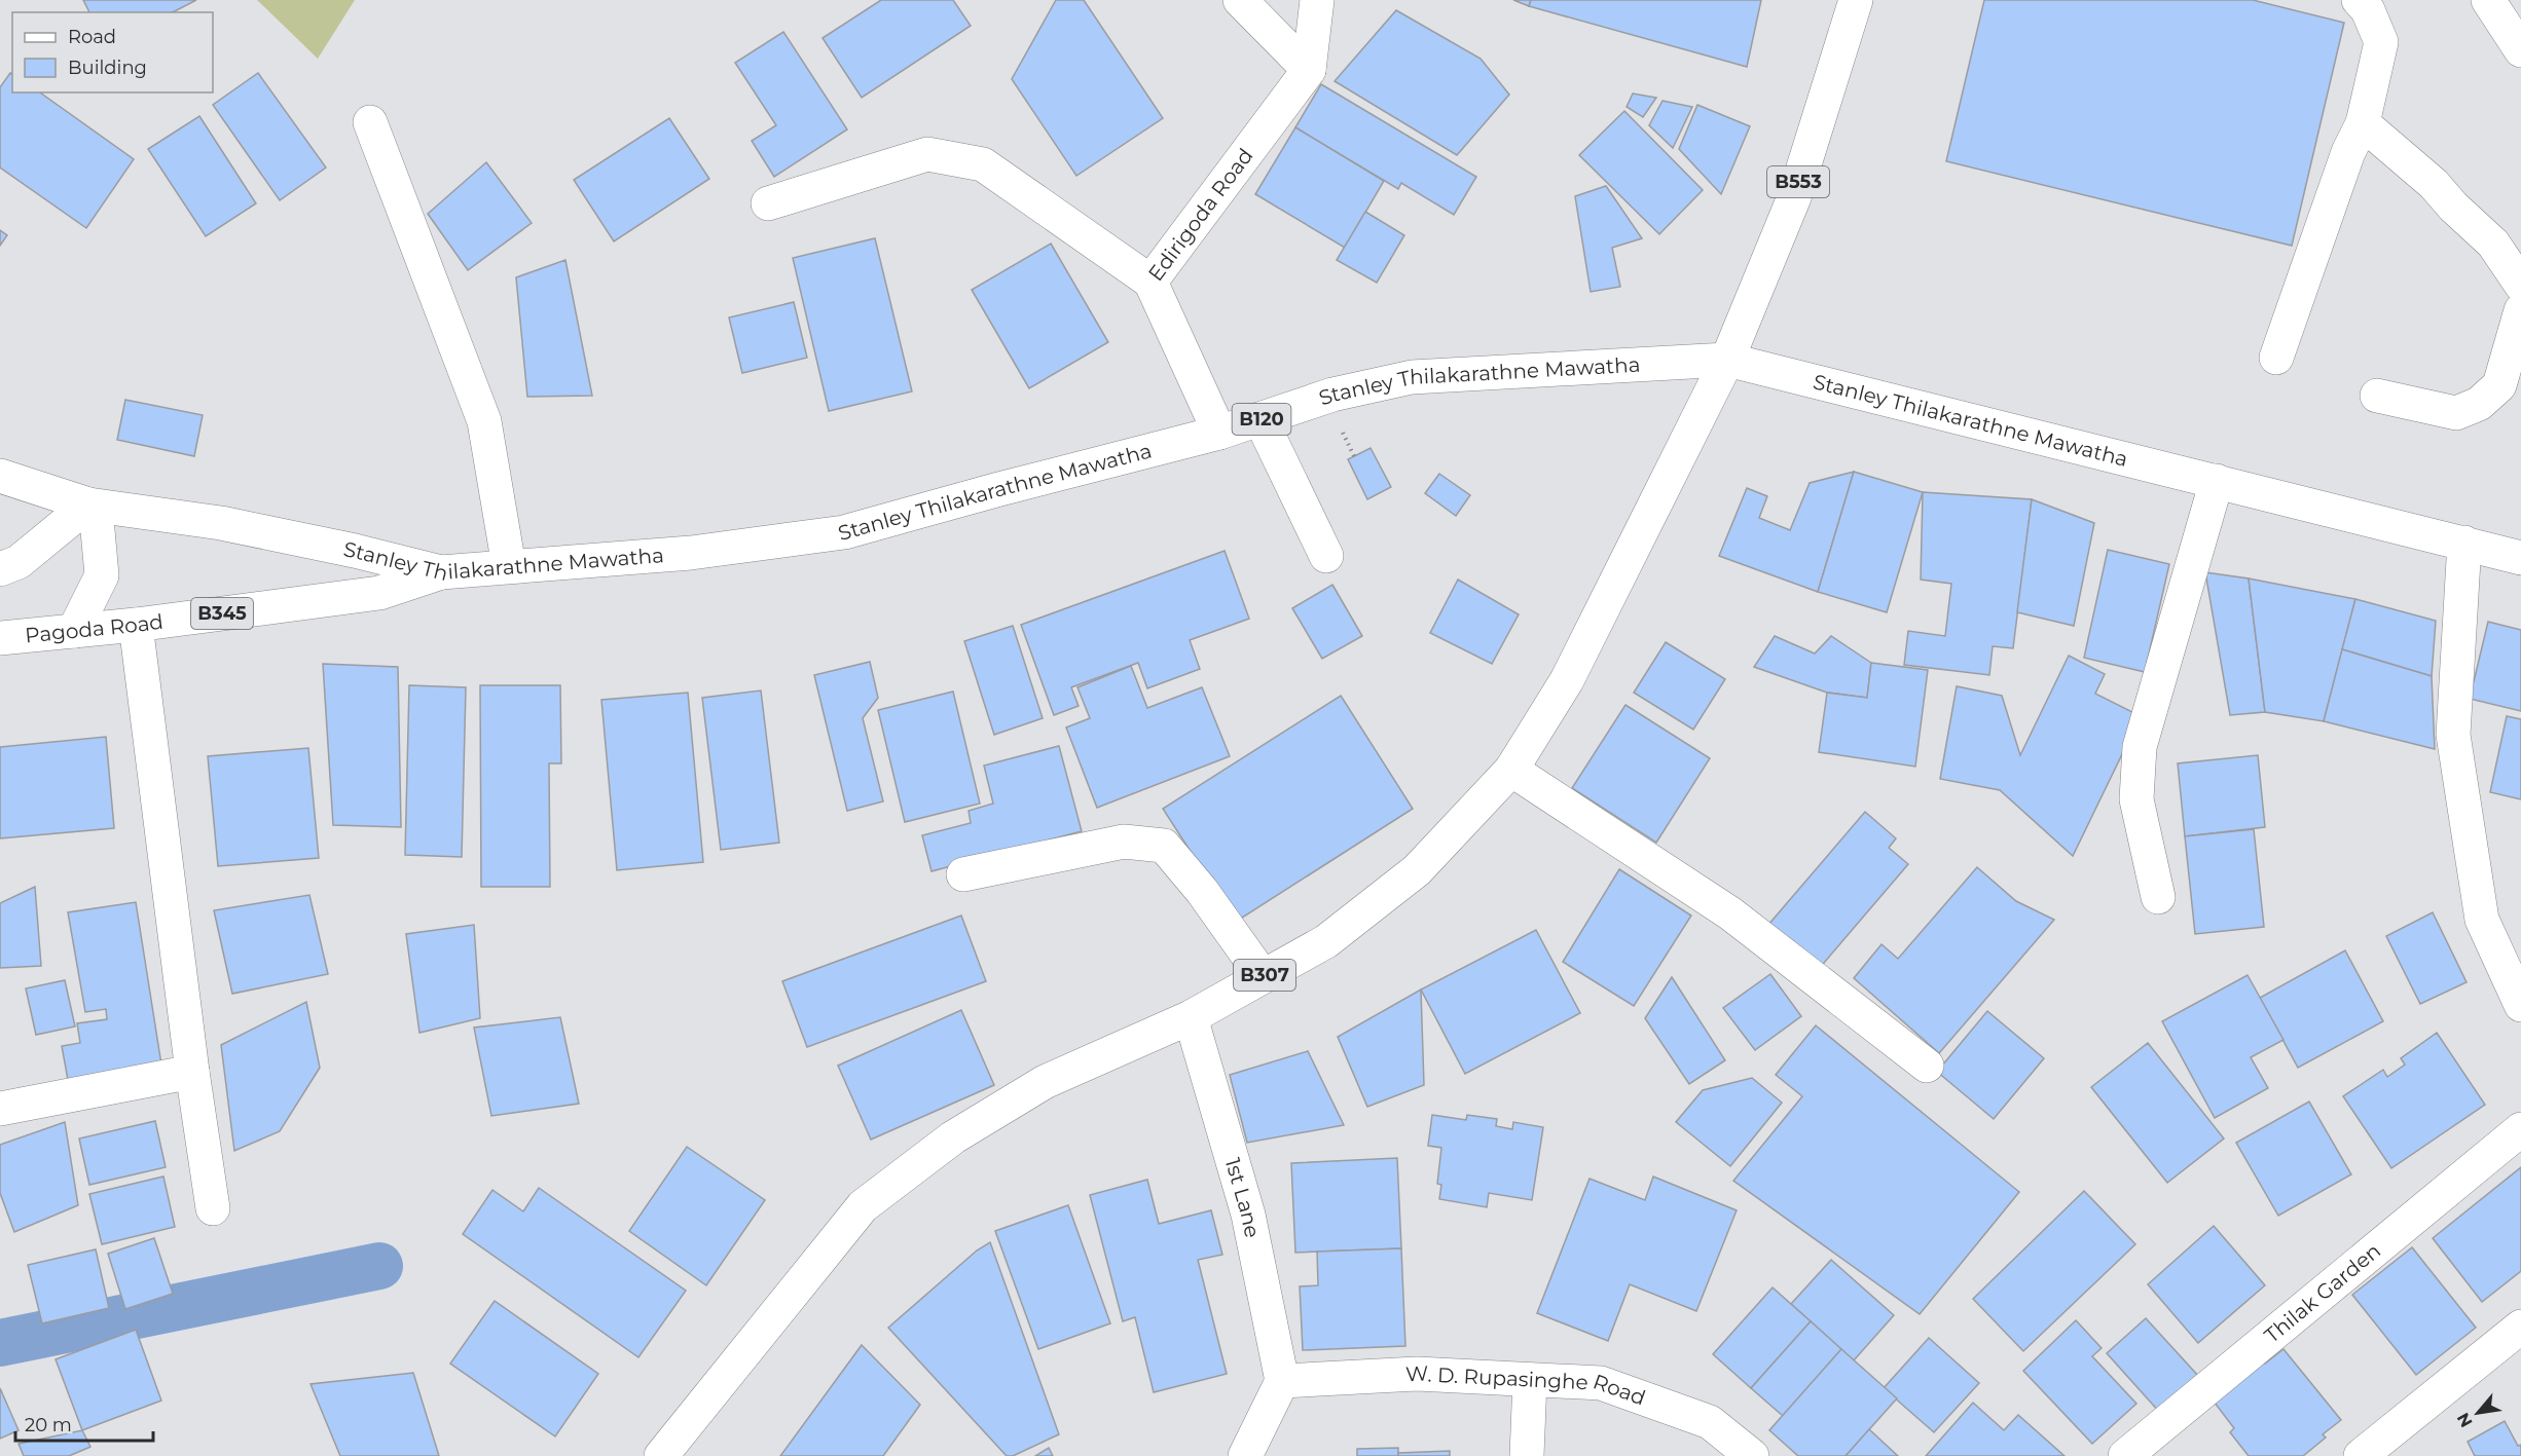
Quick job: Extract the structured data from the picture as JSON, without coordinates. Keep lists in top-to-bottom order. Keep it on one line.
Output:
{"streets":{"street":["B553","Edirigoda Road","Stanley Thilakarathne Mawatha","B120","B345","Pagoda Road","B307","1st Lane","Thilak Garden","W. D. Rupasinghe Road"]},"crossings":[["B553","Stanley Thilakarathne Mawatha"],["B553","B307"],["Edirigoda Road","Stanley Thilakarathne Mawatha"],["Stanley Thilakarathne Mawatha","Pagoda Road"],["Stanley Thilakarathne Mawatha","B307"],["B307","1st Lane"],["1st Lane","W. D. Rupasinghe Road"]],"legend":["Road","Building"],"scale_bar":"20 m","north":"bottom left"}
